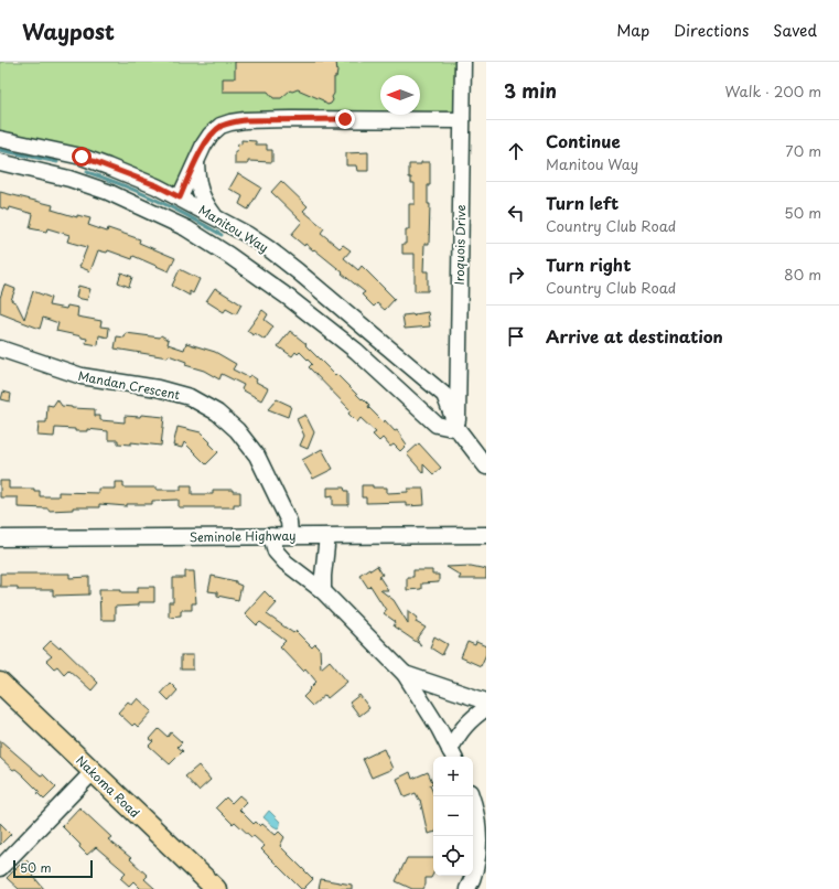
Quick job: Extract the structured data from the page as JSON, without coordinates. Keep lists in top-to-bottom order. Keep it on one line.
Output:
{"streets":{"main road":["Nakoma Road"],"street":["Manitou Way","Iroquois Drive","Mandan Crescent","Seminole Highway"]},"crossings":[["Manitou Way","Iroquois Drive"],["Mandan Crescent","Seminole Highway"]],"scale_bar":"50 m","north":"left","page":{"header":"Waypost","nav":["Map","Directions","Saved"],"heading":["3 min","Walk · 200 m"],"list":[["Continue","Manitou Way","70 m"],["Turn left","Country Club Road","50 m"],["Turn right","Country Club Road","80 m"],"Arrive at destination"],"map_buttons":["+","−"],"scale":"50 m"}}
